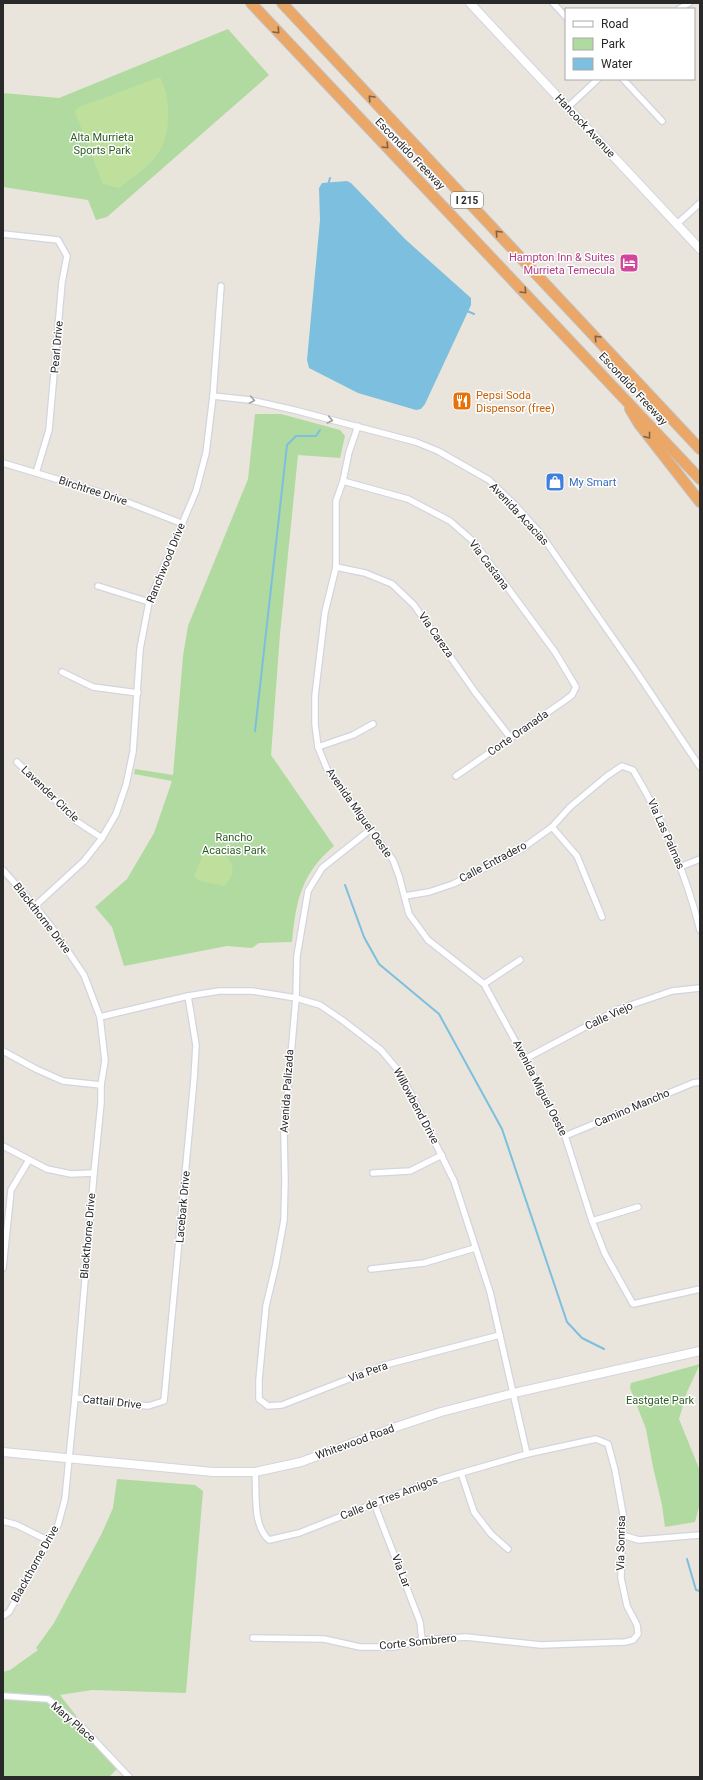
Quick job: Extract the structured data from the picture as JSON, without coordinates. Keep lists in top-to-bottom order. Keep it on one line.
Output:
{"streets":{"highway":["Escondido Freeway","I 215"],"main road":["Hancock Avenue","Whitewood Road"],"street":["Pearl Drive","Birchtree Drive","Avenida Acacias","Ranchwood Drive","Via Castana","Via Careza","Corte Oranada","Lavender Circle","Avenida Miguel Oeste","Via Las Palmas","Calle Entradero","Blackthorne Drive","Calle Viejo","Avenida Palizada","Willowbend Drive","Camino Mancho","Lacebark Drive","Via Pera","Cattail Drive","Calle de Tres Amigos","Via Sonrisa","Via Lar","Corte Sombrero","Mary Place"]},"crossings":[["Pearl Drive","Birchtree Drive"],["Birchtree Drive","Ranchwood Drive"],["Avenida Acacias","Ranchwood Drive"],["Avenida Acacias","Avenida Miguel Oeste"],["Ranchwood Drive","Lavender Circle"],["Ranchwood Drive","Blackthorne Drive"],["Via Castana","Corte Oranada"],["Via Castana","Avenida Miguel Oeste"],["Via Careza","Corte Oranada"],["Via Careza","Avenida Miguel Oeste"],["Avenida Miguel Oeste","Calle Entradero"],["Avenida Miguel Oeste","Calle Viejo"],["Avenida Miguel Oeste","Avenida Palizada"],["Avenida Miguel Oeste","Camino Mancho"],["Via Las Palmas","Calle Entradero"],["Blackthorne Drive","Willowbend Drive"],["Blackthorne Drive","Cattail Drive"],["Blackthorne Drive","Whitewood Road"],["Avenida Palizada","Willowbend Drive"],["Avenida Palizada","Via Pera"],["Willowbend Drive","Lacebark Drive"],["Willowbend Drive","Via Pera"],["Willowbend Drive","Whitewood Road"],["Willowbend Drive","Calle de Tres Amigos"],["Lacebark Drive","Cattail Drive"],["Whitewood Road","Calle de Tres Amigos"],["Calle de Tres Amigos","Via Sonrisa"],["Calle de Tres Amigos","Via Lar"],["Via Sonrisa","Corte Sombrero"],["Via Lar","Corte Sombrero"]],"parks":["Alta Murrieta Sports Park","Rancho Acacias Park","Eastgate Park"],"places":{"hotel":["Hampton Inn & Suites Murrieta Temecula"],"restaurant":["Pepsi Soda Dispensor (free)"],"shop":["My Smart"]},"legend":["Road","Park","Water"]}
